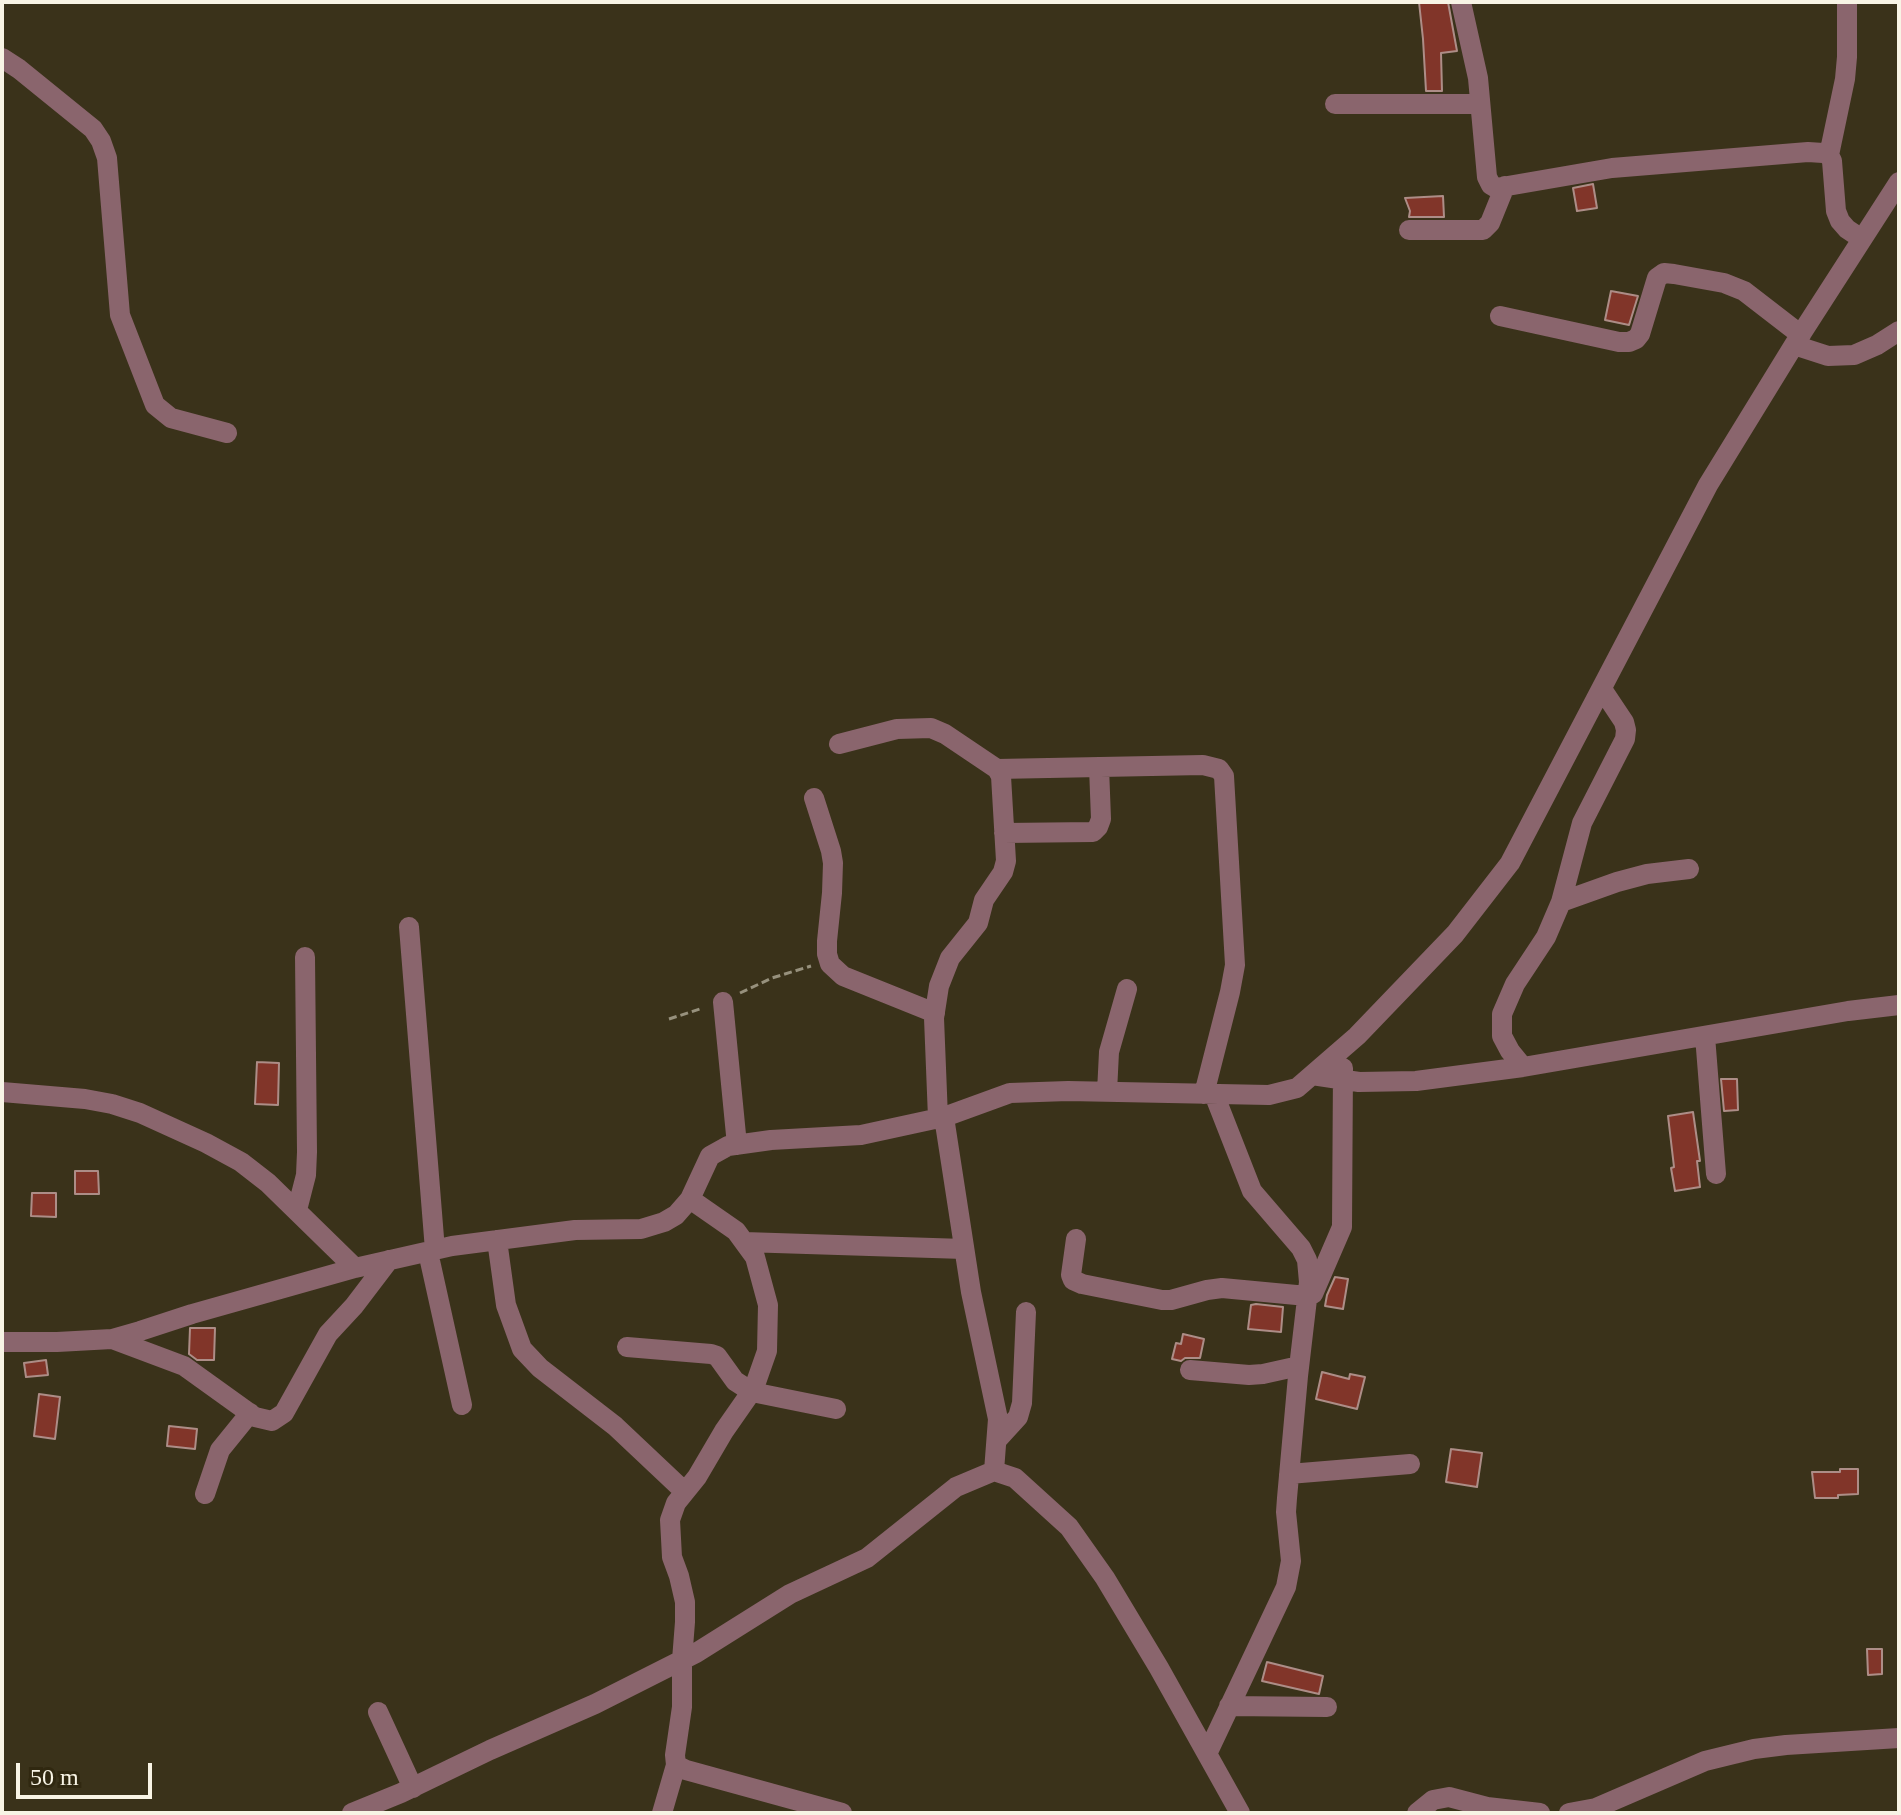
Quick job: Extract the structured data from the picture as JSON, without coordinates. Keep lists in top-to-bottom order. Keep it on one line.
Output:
{"scale_bar":"50 m"}
